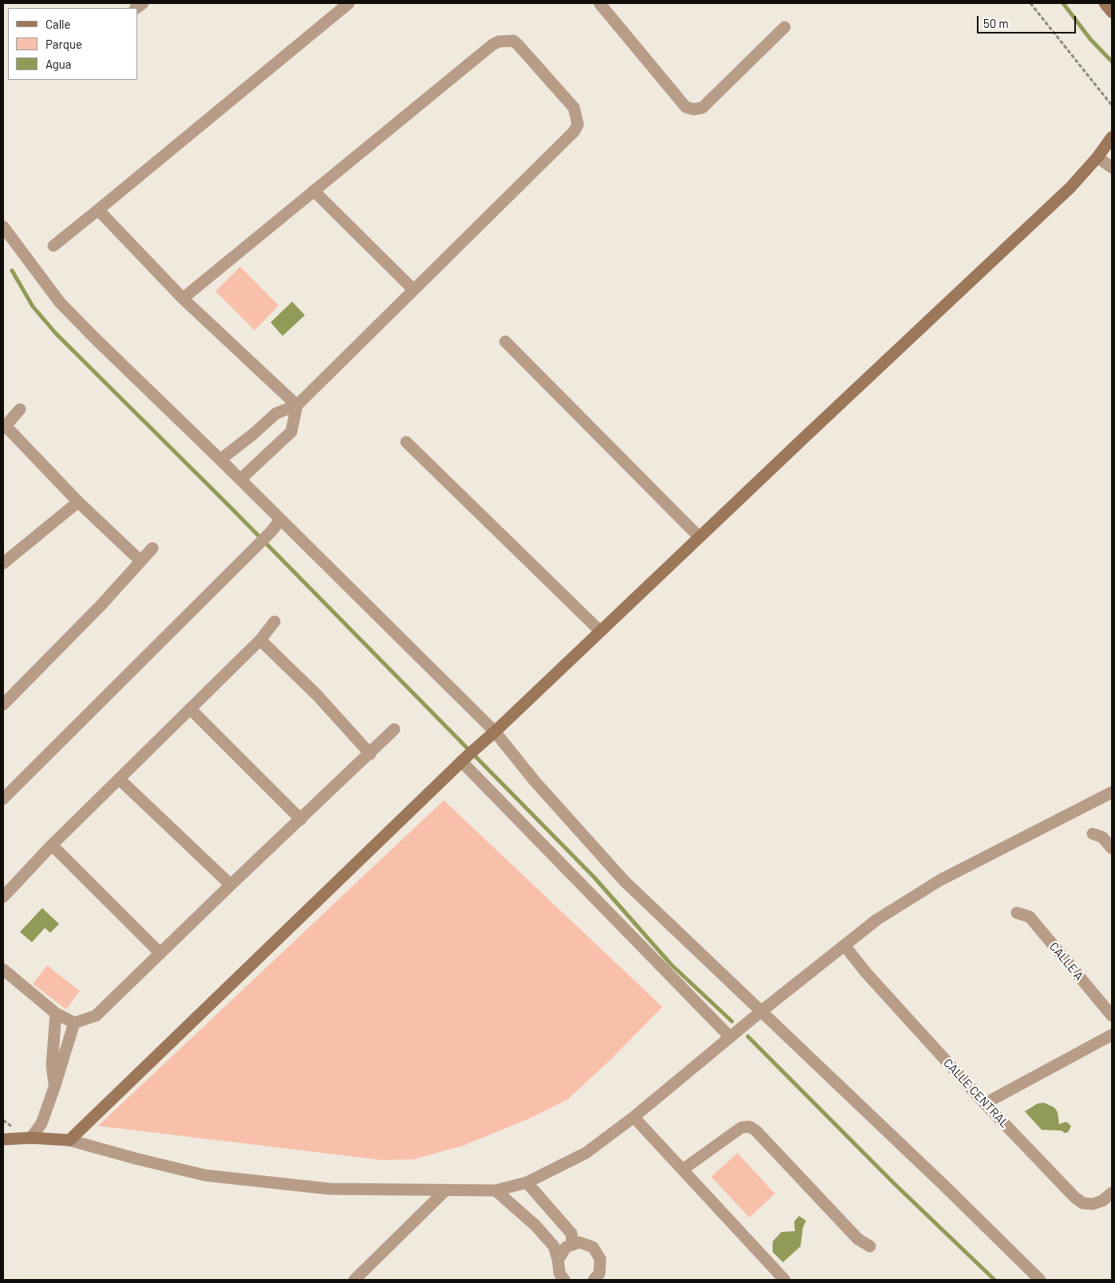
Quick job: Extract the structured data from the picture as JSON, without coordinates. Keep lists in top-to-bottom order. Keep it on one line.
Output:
{"streets":{"street":["CALLE A","CALLE CENTRAL"]},"legend":["Calle","Parque","Agua"],"scale_bar":"50 m"}
